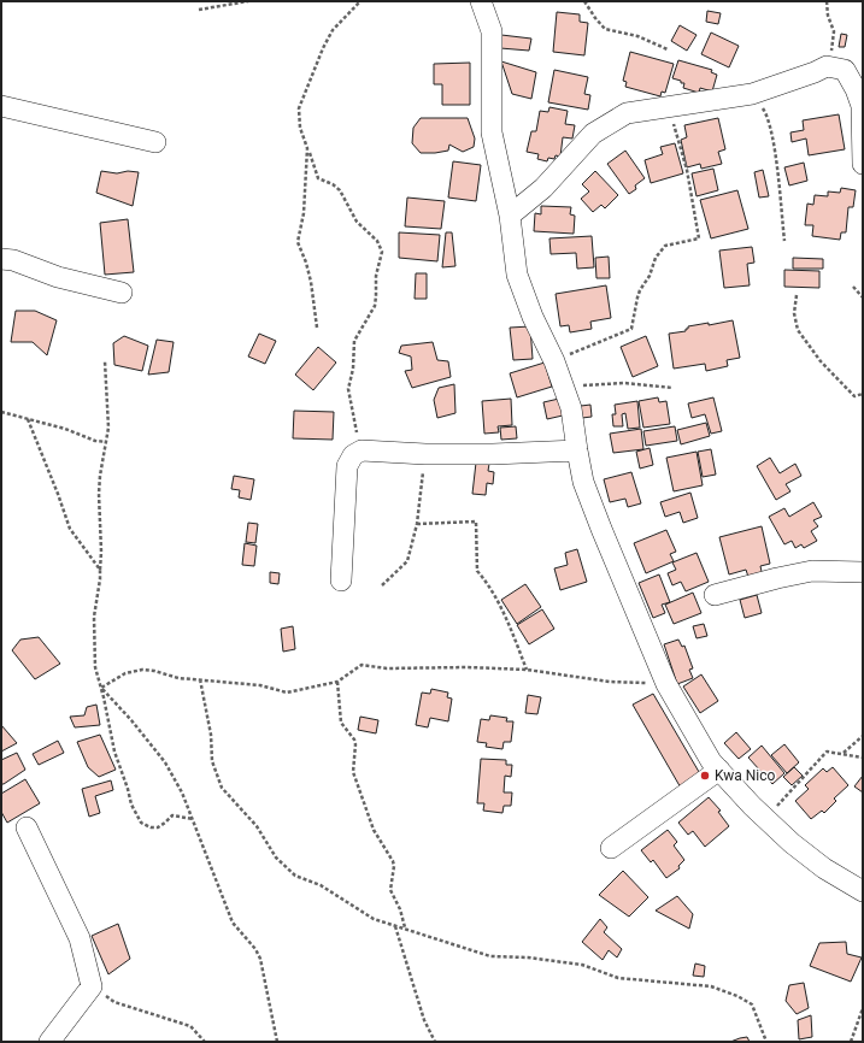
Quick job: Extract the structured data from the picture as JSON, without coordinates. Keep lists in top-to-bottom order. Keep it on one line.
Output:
{"places":["Kwa Nico"]}
